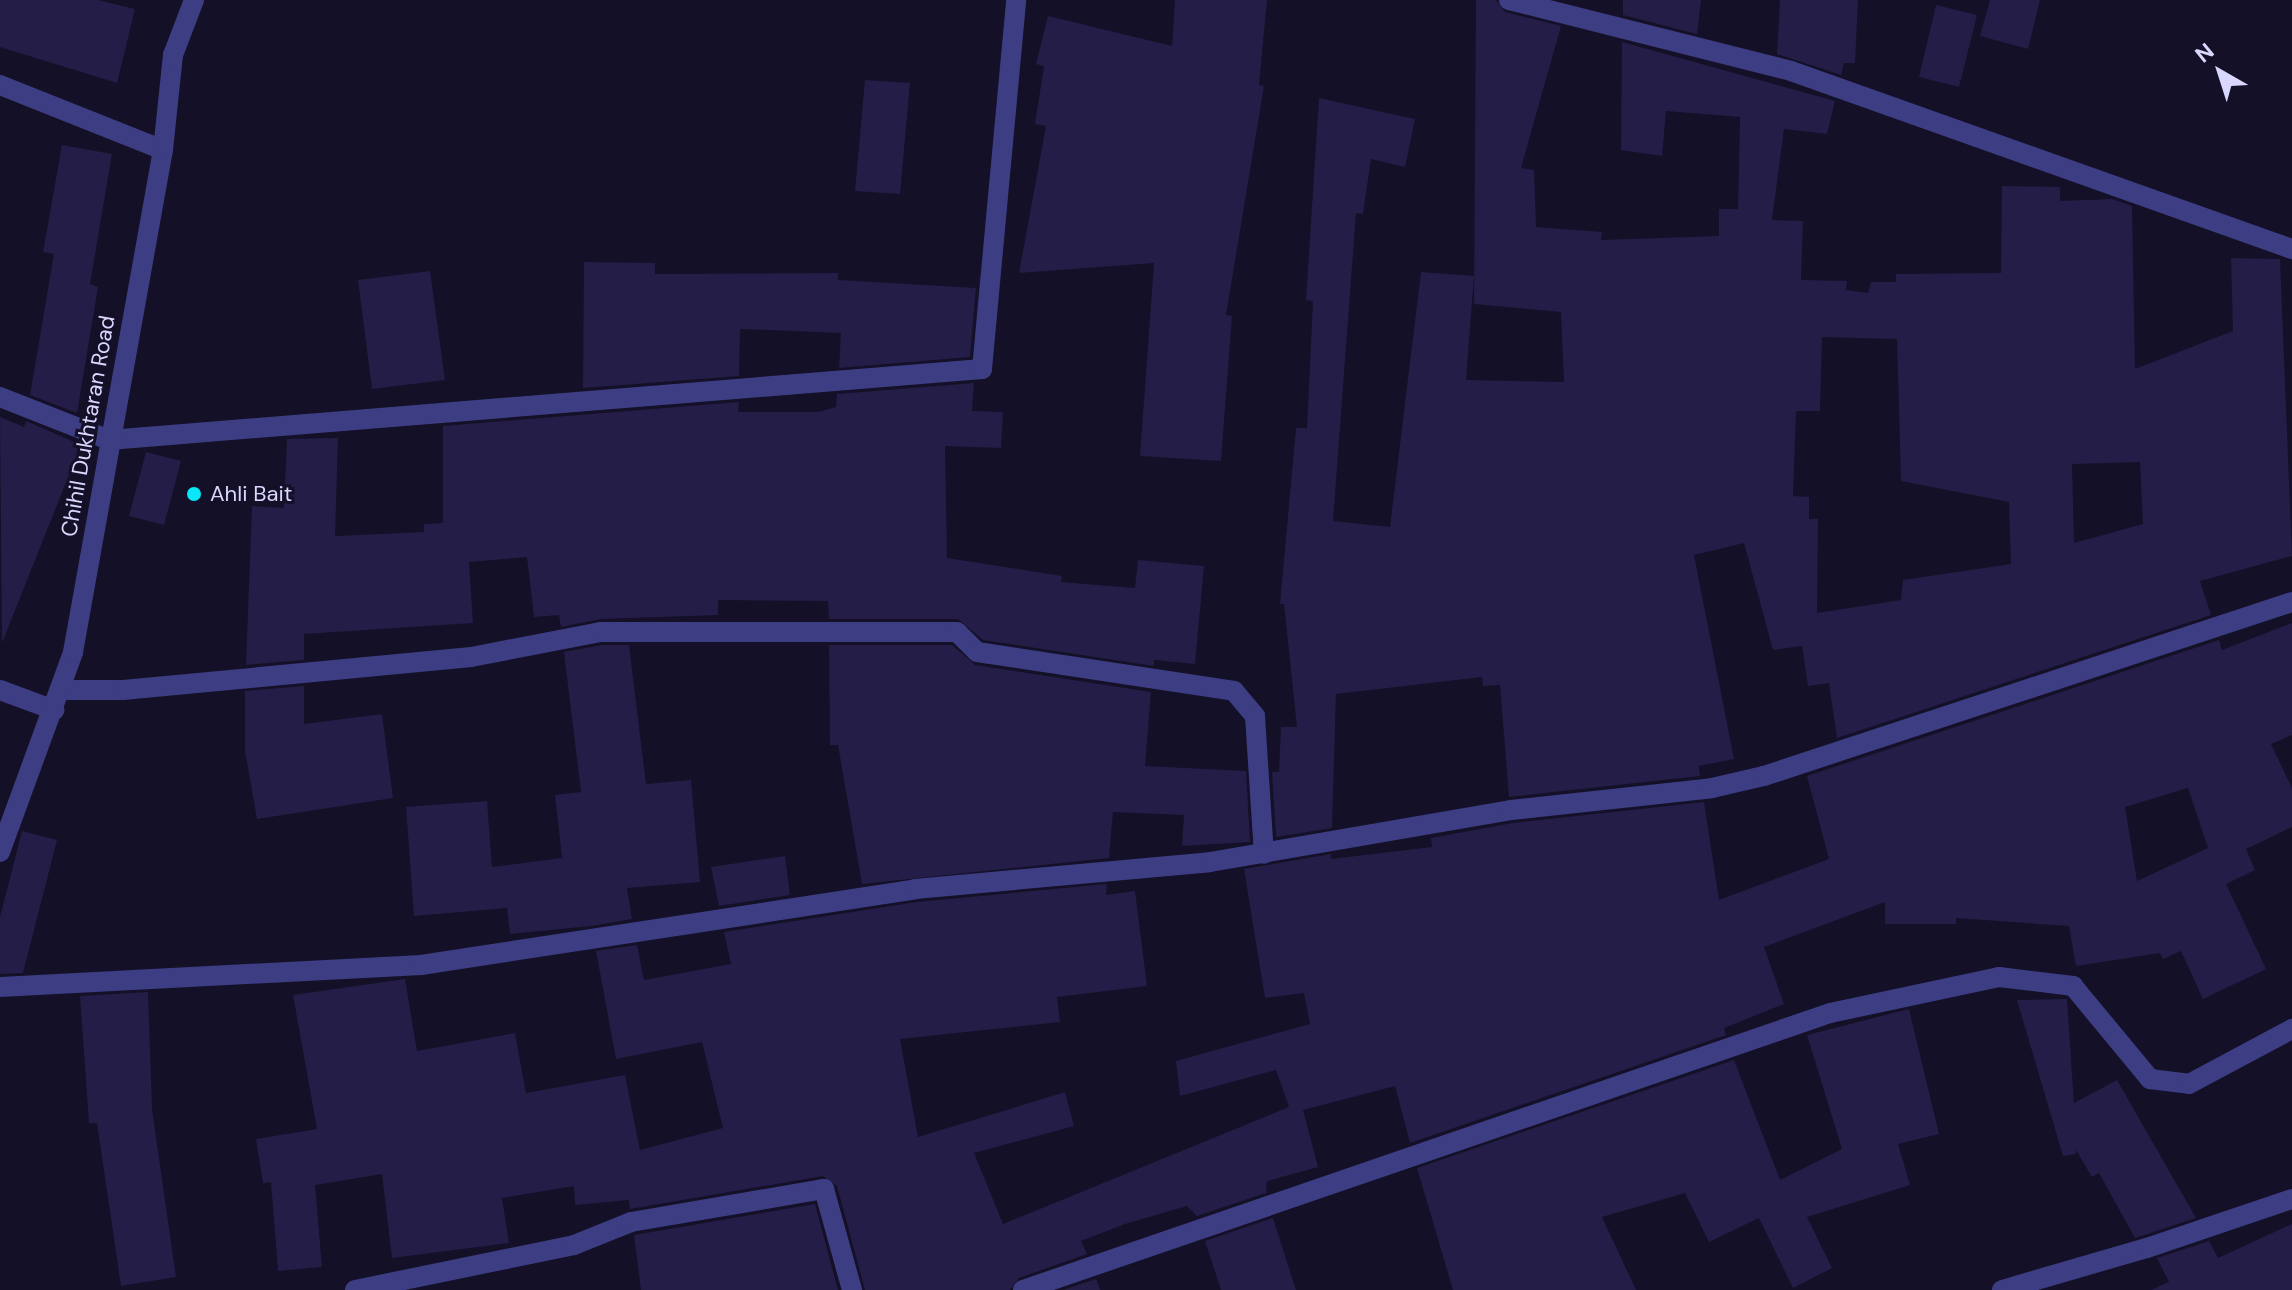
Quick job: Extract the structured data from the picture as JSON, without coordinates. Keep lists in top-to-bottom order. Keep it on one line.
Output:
{"streets":{"street":["Chihil Dukhtaran Road"]},"places":["Ahli Bait"],"north":"top left"}
